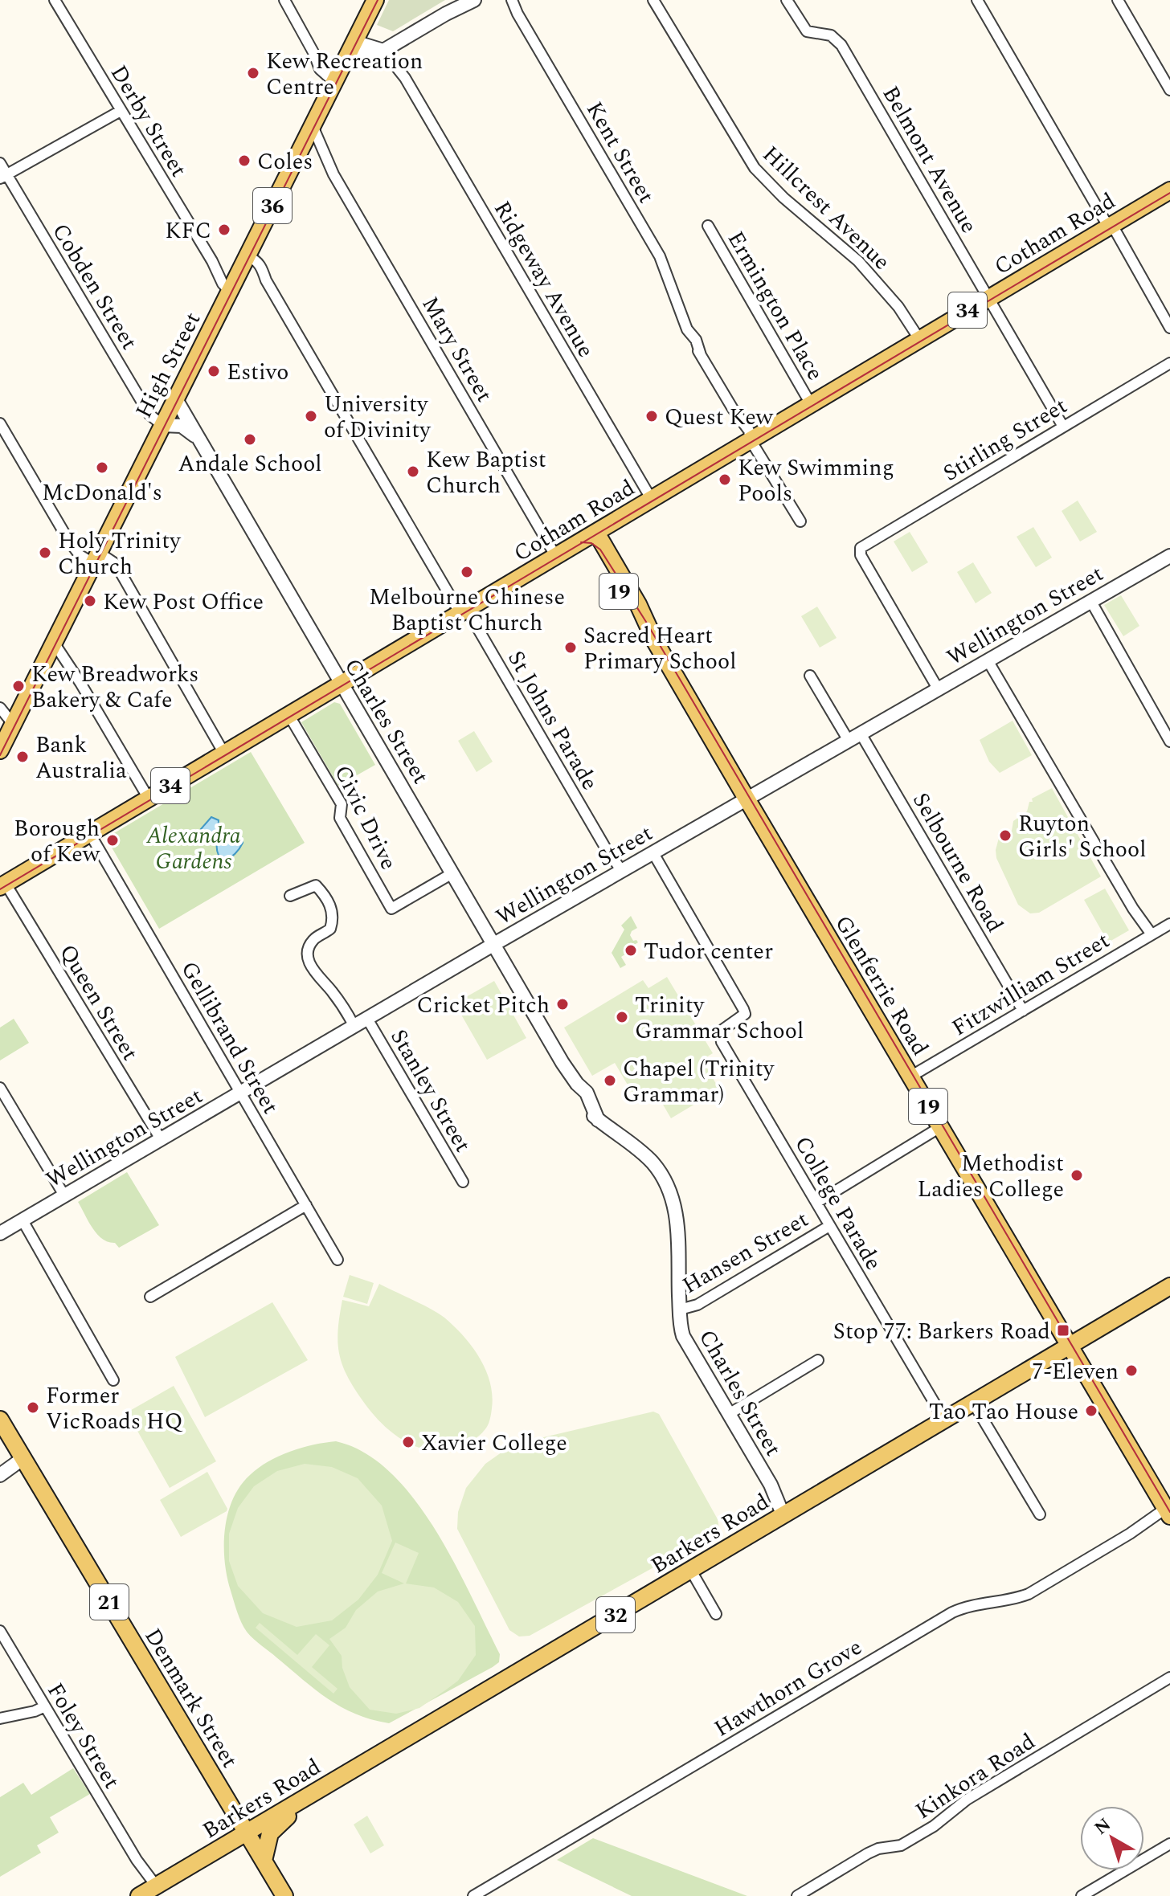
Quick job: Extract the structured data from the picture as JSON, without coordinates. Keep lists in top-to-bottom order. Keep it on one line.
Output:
{"streets":{"main road":["36","Cotham Road","34","High Street","19","Glenferrie Road","Barkers Road","21","32","Denmark Street"],"street":["Derby Street","Kent Street","Belmont Avenue","Hillcrest Avenue","Ridgeway Avenue","Cobden Street","Ermington Place","Mary Street","Stirling Street","Wellington Street","St Johns Parade","Charles Street","Civic Drive","Selbourne Road","Fitzwilliam Street","Queen Street","Gellibrand Street","Stanley Street","College Parade","Hansen Street","Hawthorn Grove","Foley Street","Kinkora Road"]},"crossings":[["Derby Street","High Street"],["Derby Street","St Johns Parade"],["Kent Street","Cotham Road"],["Belmont Avenue","Cotham Road"],["Belmont Avenue","Stirling Street"],["Hillcrest Avenue","Cotham Road"],["Cotham Road","Ridgeway Avenue"],["Cotham Road","Ermington Place"],["Cotham Road","Mary Street"],["Cotham Road","St Johns Parade"],["Cotham Road","Charles Street"],["Cotham Road","Civic Drive"],["Cotham Road","Glenferrie Road"],["Cotham Road","Queen Street"],["Cotham Road","Gellibrand Street"],["Cobden Street","High Street"],["Mary Street","High Street"],["High Street","Charles Street"],["Stirling Street","Wellington Street"],["Wellington Street","St Johns Parade"],["Wellington Street","Charles Street"],["Wellington Street","Selbourne Road"],["Wellington Street","Glenferrie Road"],["Wellington Street","Queen Street"],["Wellington Street","Gellibrand Street"],["Wellington Street","Stanley Street"],["Wellington Street","College Parade"],["Charles Street","Civic Drive"],["Charles Street","Hansen Street"],["Charles Street","Barkers Road"],["Selbourne Road","Fitzwilliam Street"],["Fitzwilliam Street","Glenferrie Road"],["Glenferrie Road","Barkers Road"],["Glenferrie Road","Hawthorn Grove"],["College Parade","Hansen Street"],["College Parade","Barkers Road"],["Barkers Road","21"],["Barkers Road","Denmark Street"],["Barkers Road","Foley Street"],["21","Denmark Street"]],"parks":["Alexandra Gardens"],"places":{"other":["Kew Recreation Centre","Coles","KFC","Estivo","University of Divinity","Quest Kew","Andale School","McDonald's","Kew Baptist Church","Kew Swimming Pools","Holy Trinity Church","Melbourne Chinese Baptist Church","Kew Post Office","Sacred Heart Primary School","Kew Breadworks Bakery & Cafe","Bank Australia","Ruyton Girls' School","Borough of Kew","Tudor center","Cricket Pitch","Trinity Grammar School","Chapel (Trinity Grammar)","Methodist Ladies College","7-Eleven","Former VicRoads HQ","Tao Tao House","Xavier College"],"transit":["Stop 77: Barkers Road"]},"north":"top left"}
